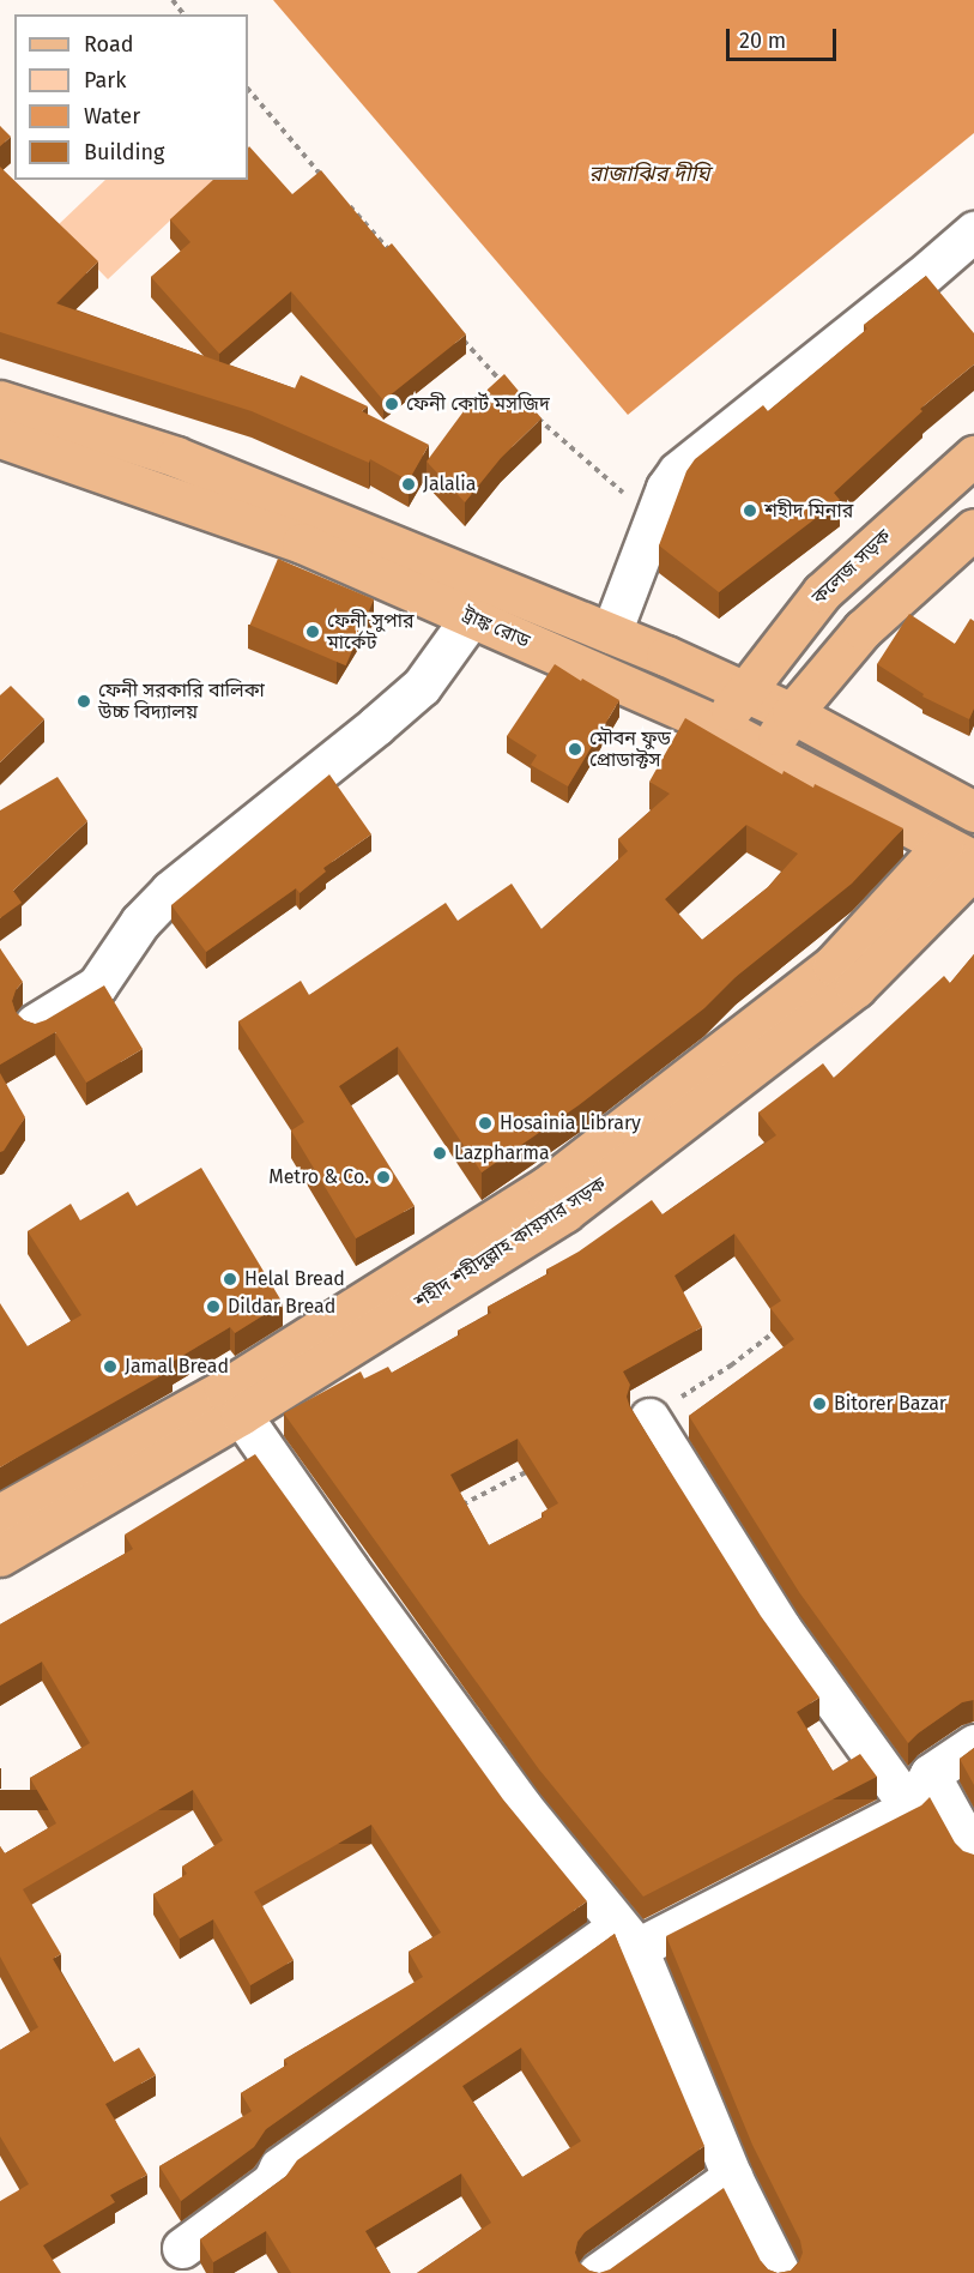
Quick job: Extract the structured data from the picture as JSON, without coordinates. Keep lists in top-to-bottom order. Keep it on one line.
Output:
{"streets":{"main road":["কলেজ সড়ক","ট্রাঙ্ক রোড","শহীদ শহীদুল্লাহ কায়সার সড়ক"]},"crossings":[["কলেজ সড়ক","ট্রাঙ্ক রোড"],["ট্রাঙ্ক রোড","শহীদ শহীদুল্লাহ কায়সার সড়ক"]],"water":["রাজাঝির দীঘি"],"places":["ফেনী কোর্ট মসজিদ","Jalalia","শহীদ মিনার","ফেনী সুপার মার্কেট","ফেনী সরকারি বালিকা উচ্চ বিদ্যালয়","মৌবন ফুড প্রোডাক্টস","Hosainia Library","Lazpharma","Metro & Co.","Helal Bread","Dildar Bread","Jamal Bread","Bitorer Bazar"],"legend":["Road","Park","Water","Building"],"scale_bar":"20 m"}
